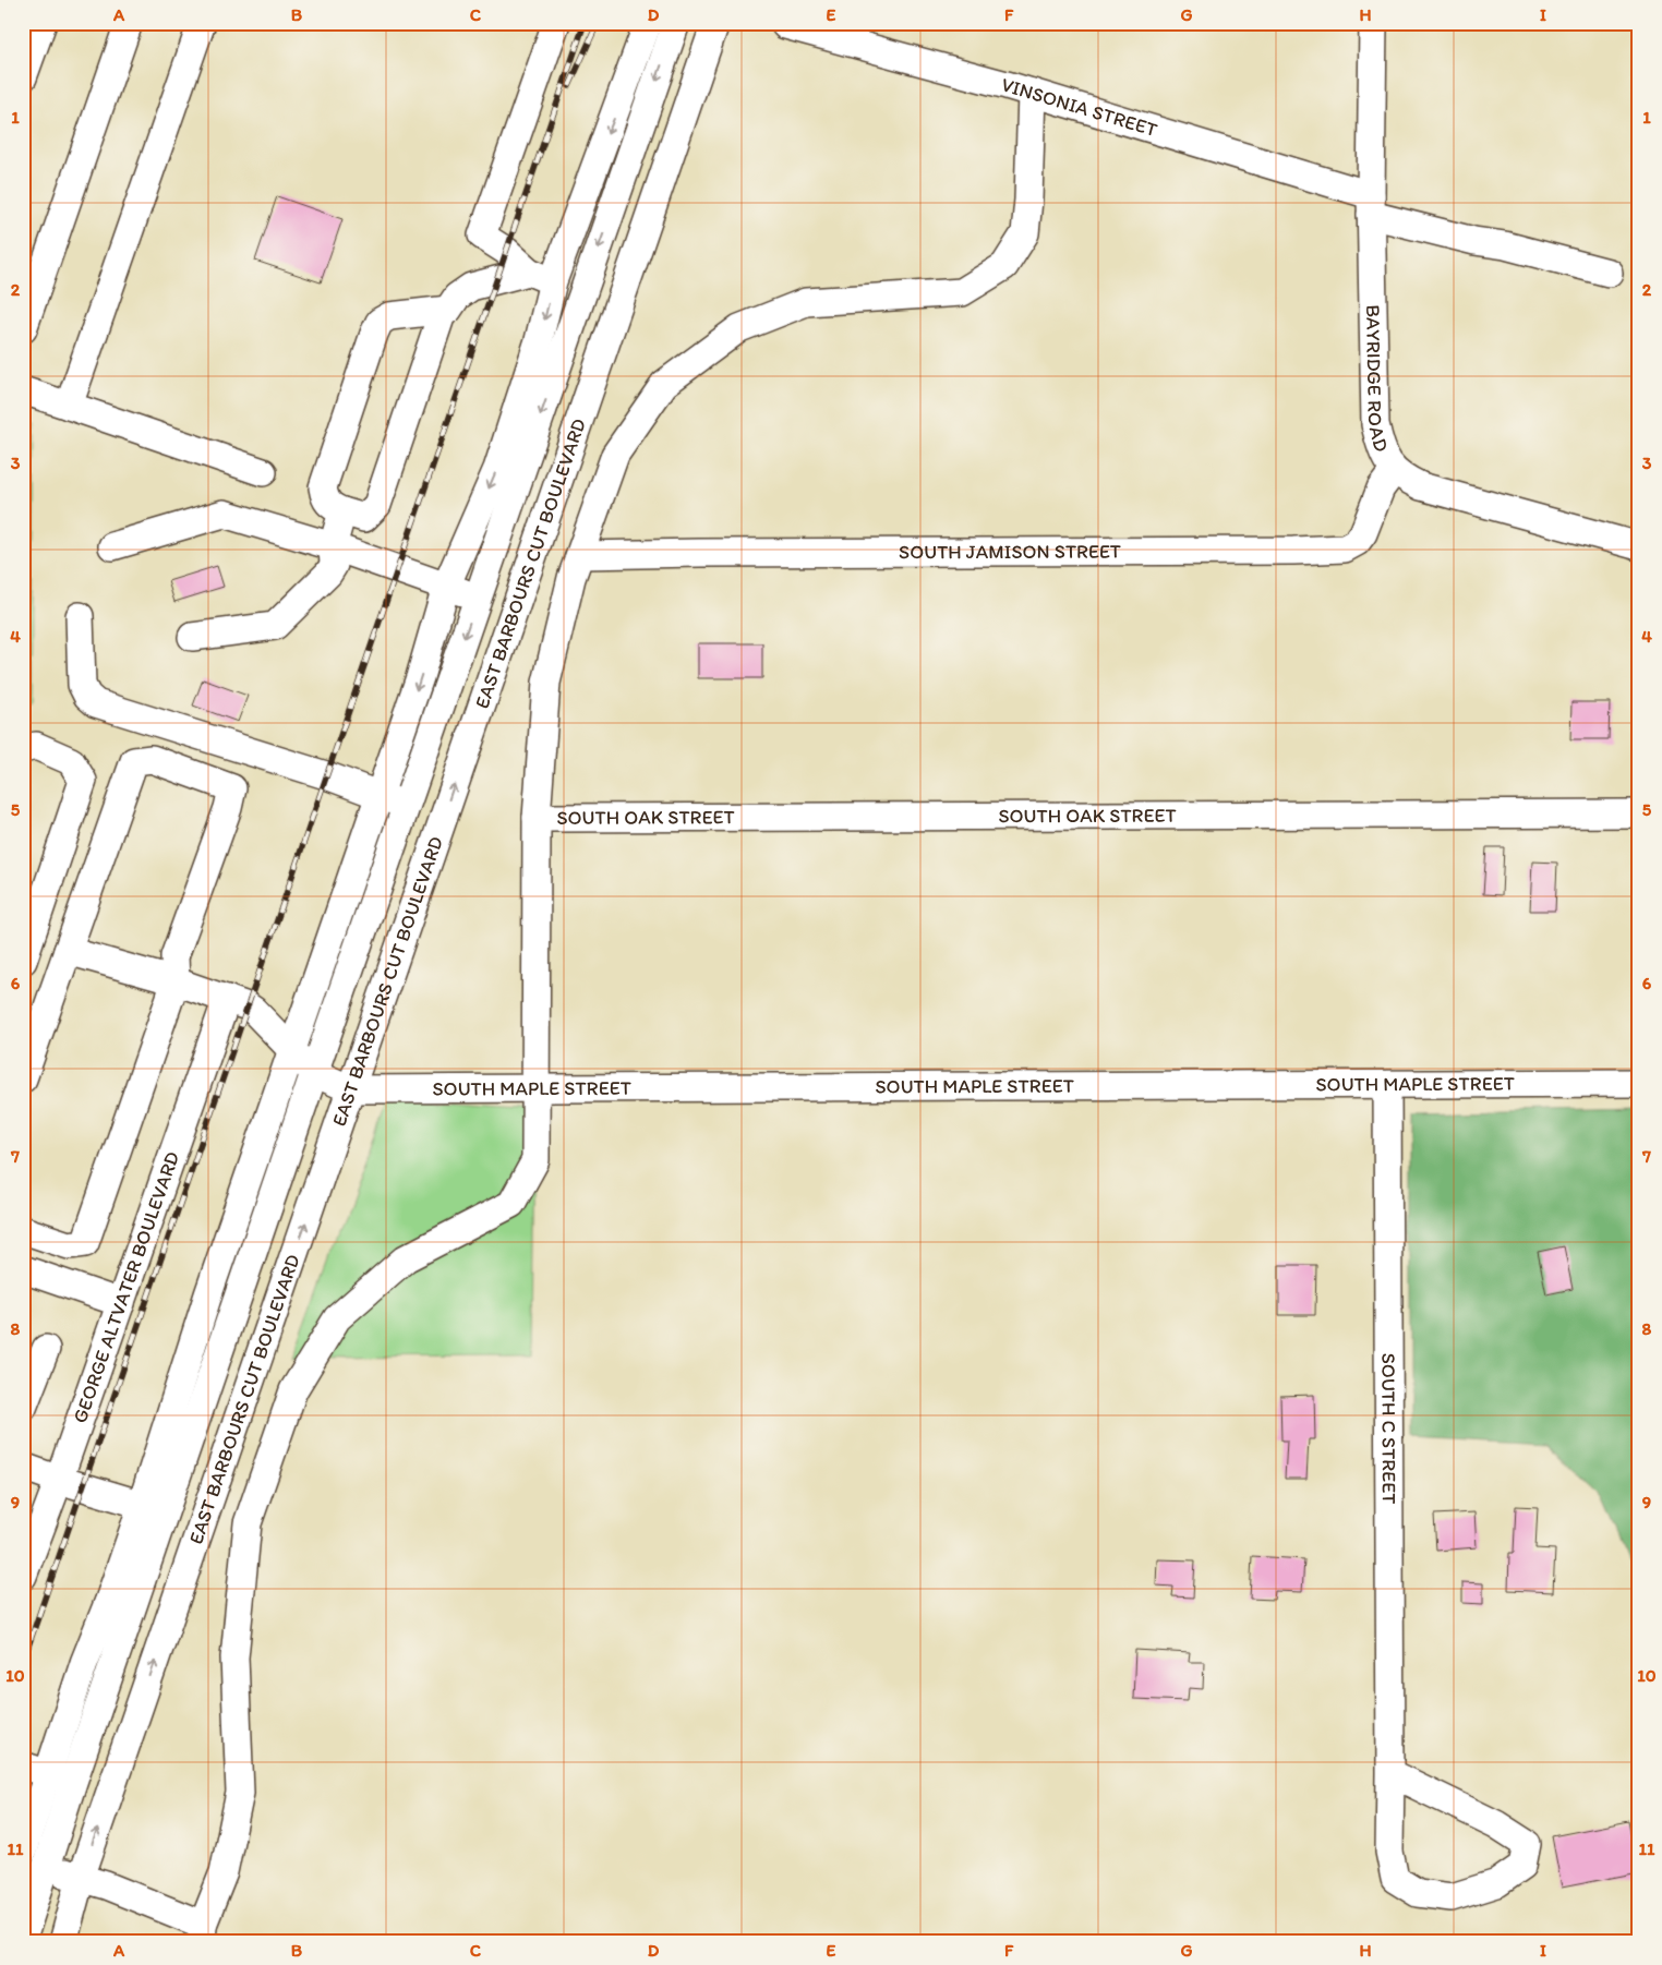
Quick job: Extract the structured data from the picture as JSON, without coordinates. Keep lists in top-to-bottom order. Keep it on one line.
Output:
{"streets":{"street":["VINSONIA STREET","BAYRIDGE ROAD","SOUTH JAMISON STREET","EAST BARBOURS CUT BOULEVARD","SOUTH OAK STREET","SOUTH MAPLE STREET","GEORGE ALTVATER BOULEVARD","SOUTH C STREET"]},"crossings":[["VINSONIA STREET","BAYRIDGE ROAD"],["BAYRIDGE ROAD","SOUTH JAMISON STREET"],["EAST BARBOURS CUT BOULEVARD","SOUTH MAPLE STREET"],["SOUTH MAPLE STREET","SOUTH C STREET"]],"grid":{"columns":["A","B","C","D","E","F","G","H","I"],"rows":["1","2","3","4","5","6","7","8","9","10","11"]}}
